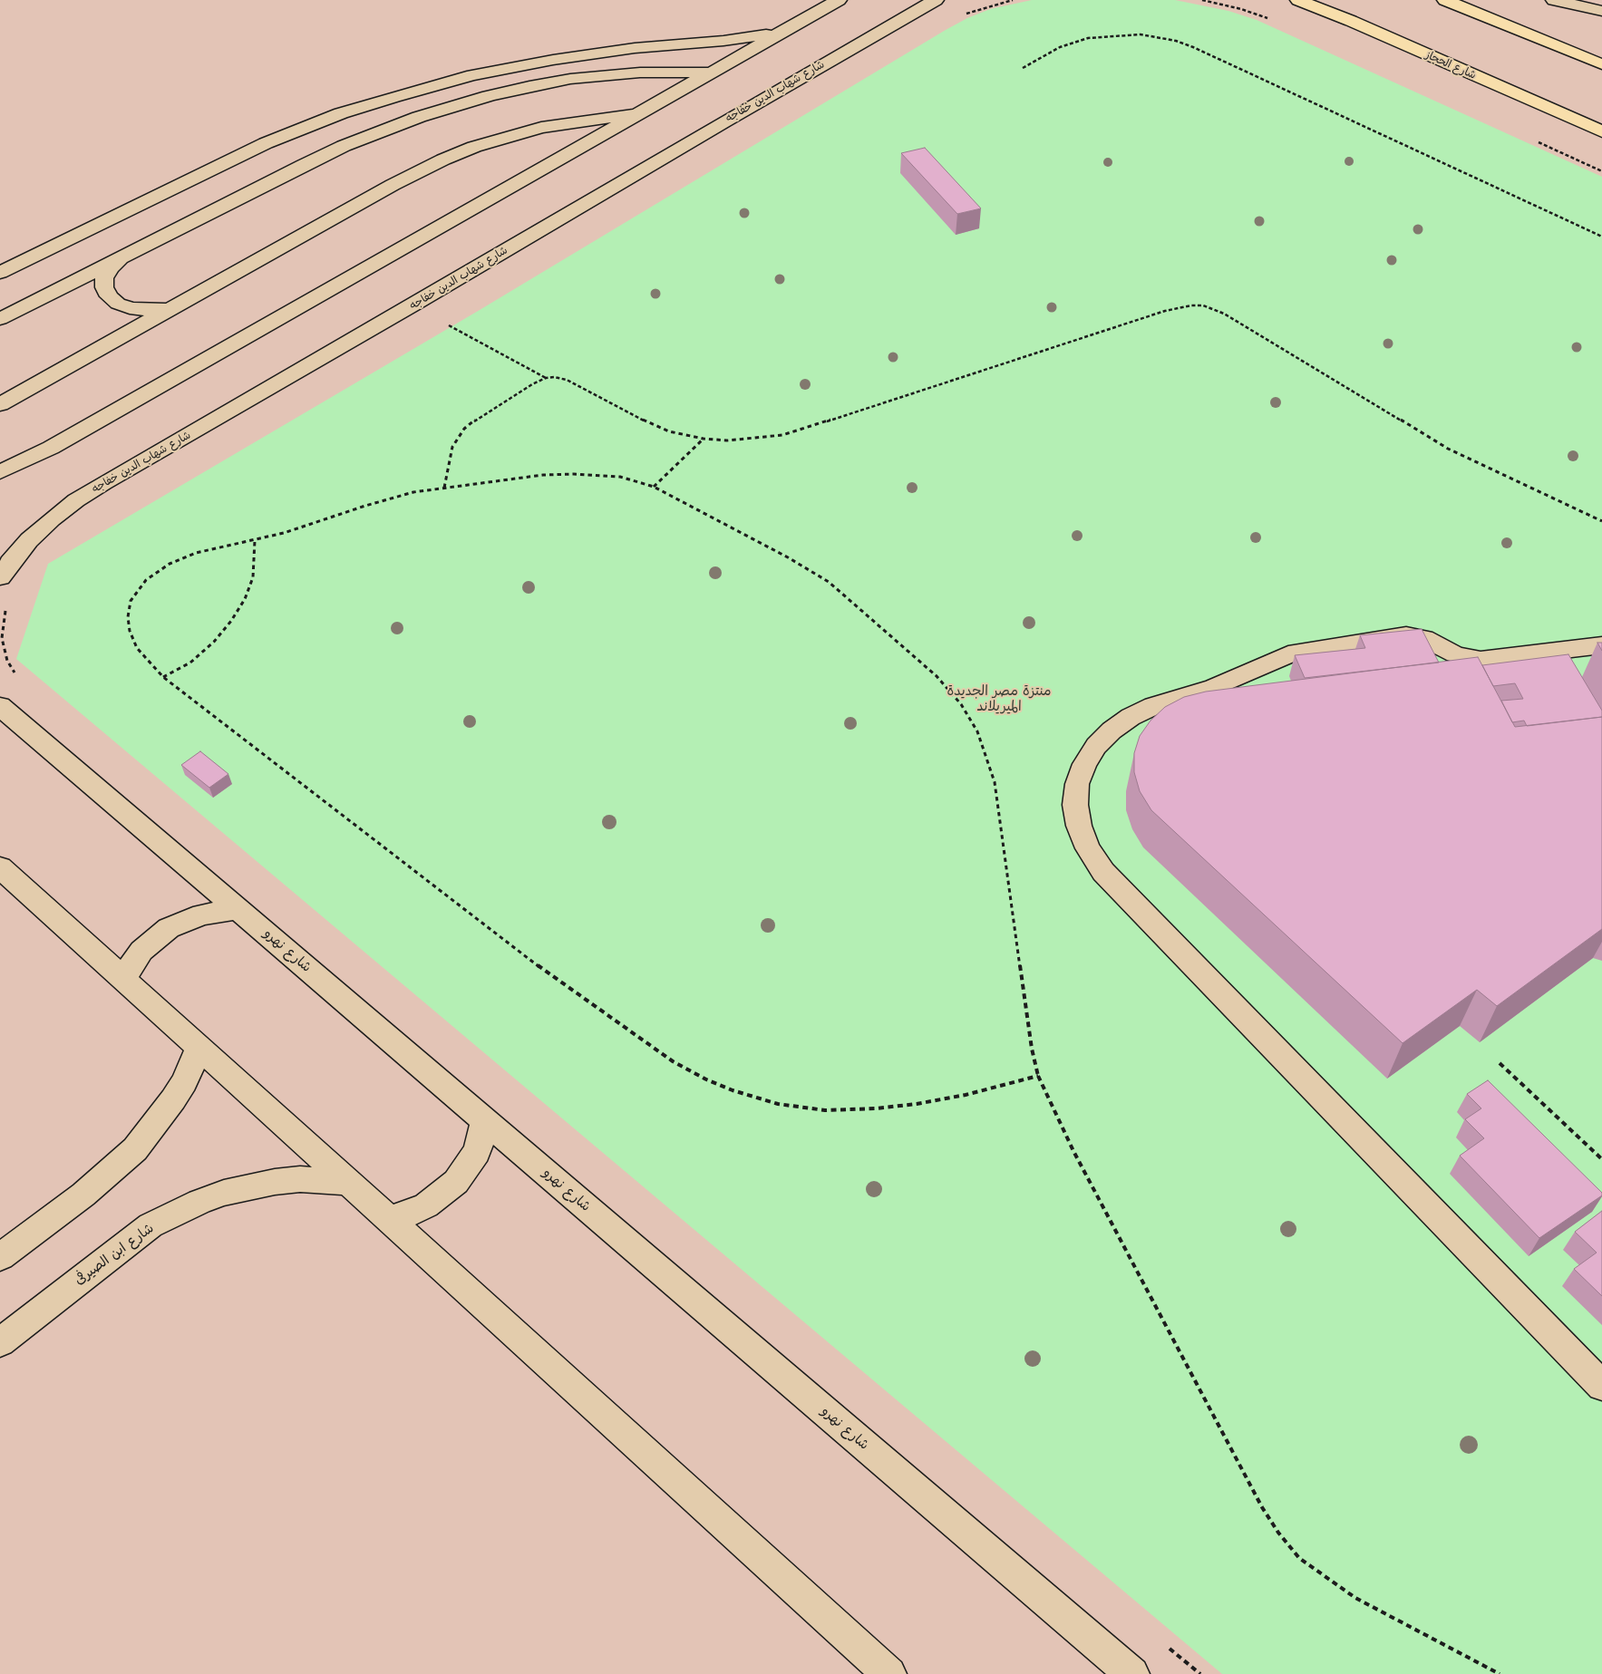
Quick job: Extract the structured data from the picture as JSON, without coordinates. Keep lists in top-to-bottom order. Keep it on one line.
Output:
{"streets":{"main road":["شارع الحجاز"],"street":["شارع شهاب الدين خفاجه","شارع نهرو","شارع ابن الصيرفى"]},"parks":["منتزة مصر الجديدة الميريلاند"]}
